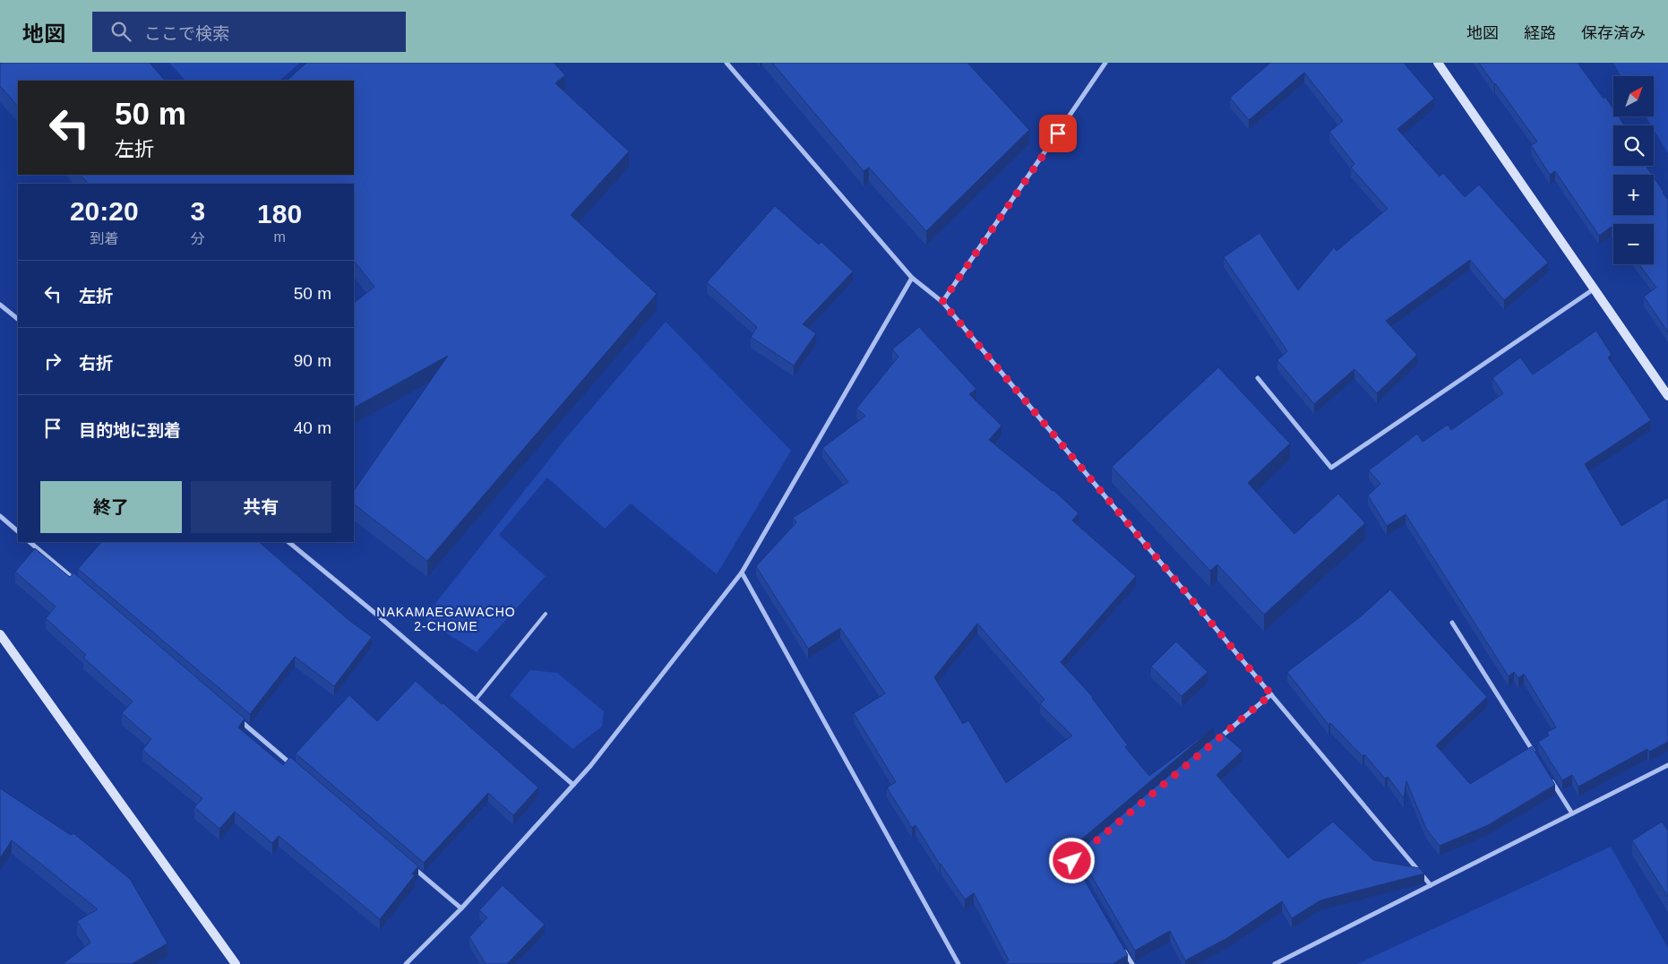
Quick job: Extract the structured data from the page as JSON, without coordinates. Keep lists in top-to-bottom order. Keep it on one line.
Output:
{"districts":["NAKAMAEGAWACHO 2-CHOME"],"north":"top right","page":{"header":"地図","search":"ここで検索","nav":["地図","経路","保存済み"],"map_buttons":["+","−"],"turn":["50 m","左折"],"eta":["20:20","到着","3","分","180","m"],"list":[{"name":"左折","value":"50 m"},{"name":"右折","value":"90 m"},{"name":"目的地に到着","value":"40 m"}],"buttons":["終了","共有"]}}
